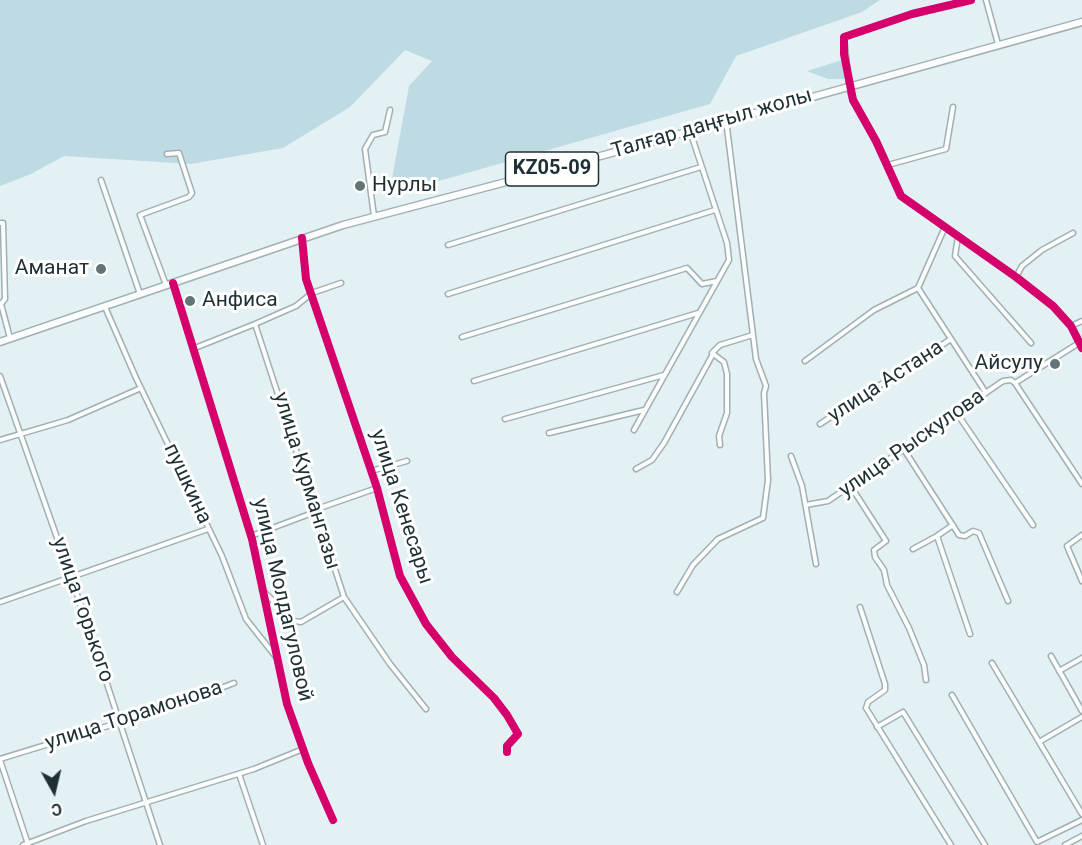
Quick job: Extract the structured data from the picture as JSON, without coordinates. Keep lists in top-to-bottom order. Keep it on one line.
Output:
{"streets":{"main road":["Талғар даңғыл жолы","KZ05-09"],"street":["улица Астана","улица Рыскулова","улица Курмангазы","пушкина","улица Кенесары","улица Молдагуловой","улица Горького","улица Торамонова"]},"crossings":[["Талғар даңғыл жолы","пушкина"],["Талғар даңғыл жолы","улица Кенесары"],["Талғар даңғыл жолы","улица Молдагуловой"],["пушкина","улица Молдагуловой"],["улица Горького","улица Торамонова"]],"places":["Нурлы","Аманат","Анфиса","Айсулу"],"north":"bottom"}
